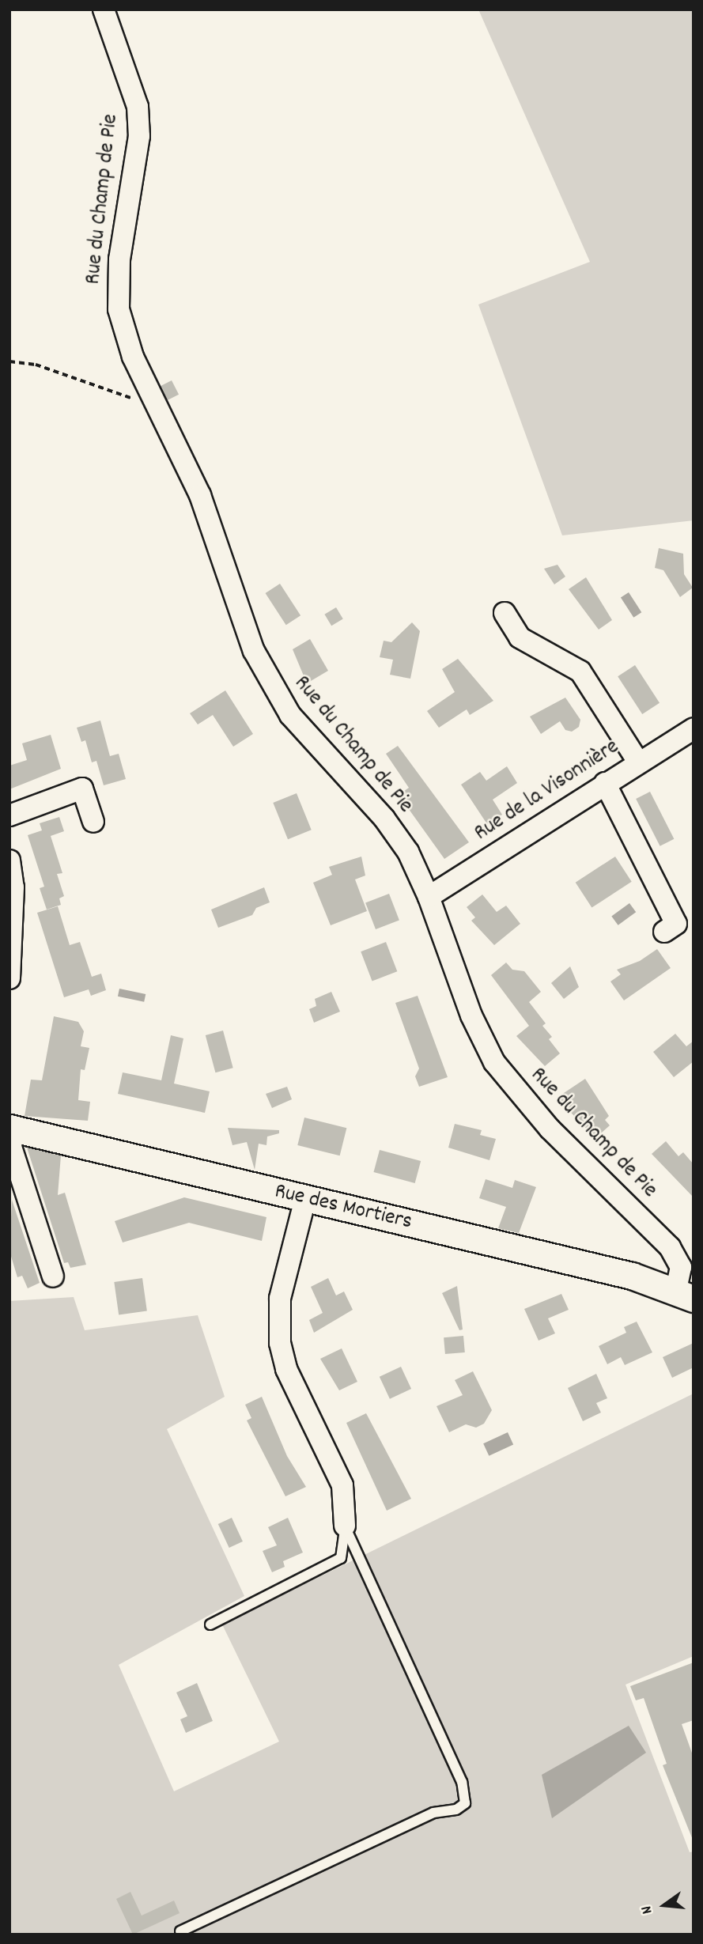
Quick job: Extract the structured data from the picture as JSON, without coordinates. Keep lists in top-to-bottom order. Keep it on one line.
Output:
{"streets":{"street":["Rue du Champ de Pie","Rue de la Visonnière","Rue des Mortiers"]},"crossings":[["Rue du Champ de Pie","Rue de la Visonnière"],["Rue du Champ de Pie","Rue des Mortiers"]],"north":"left"}
